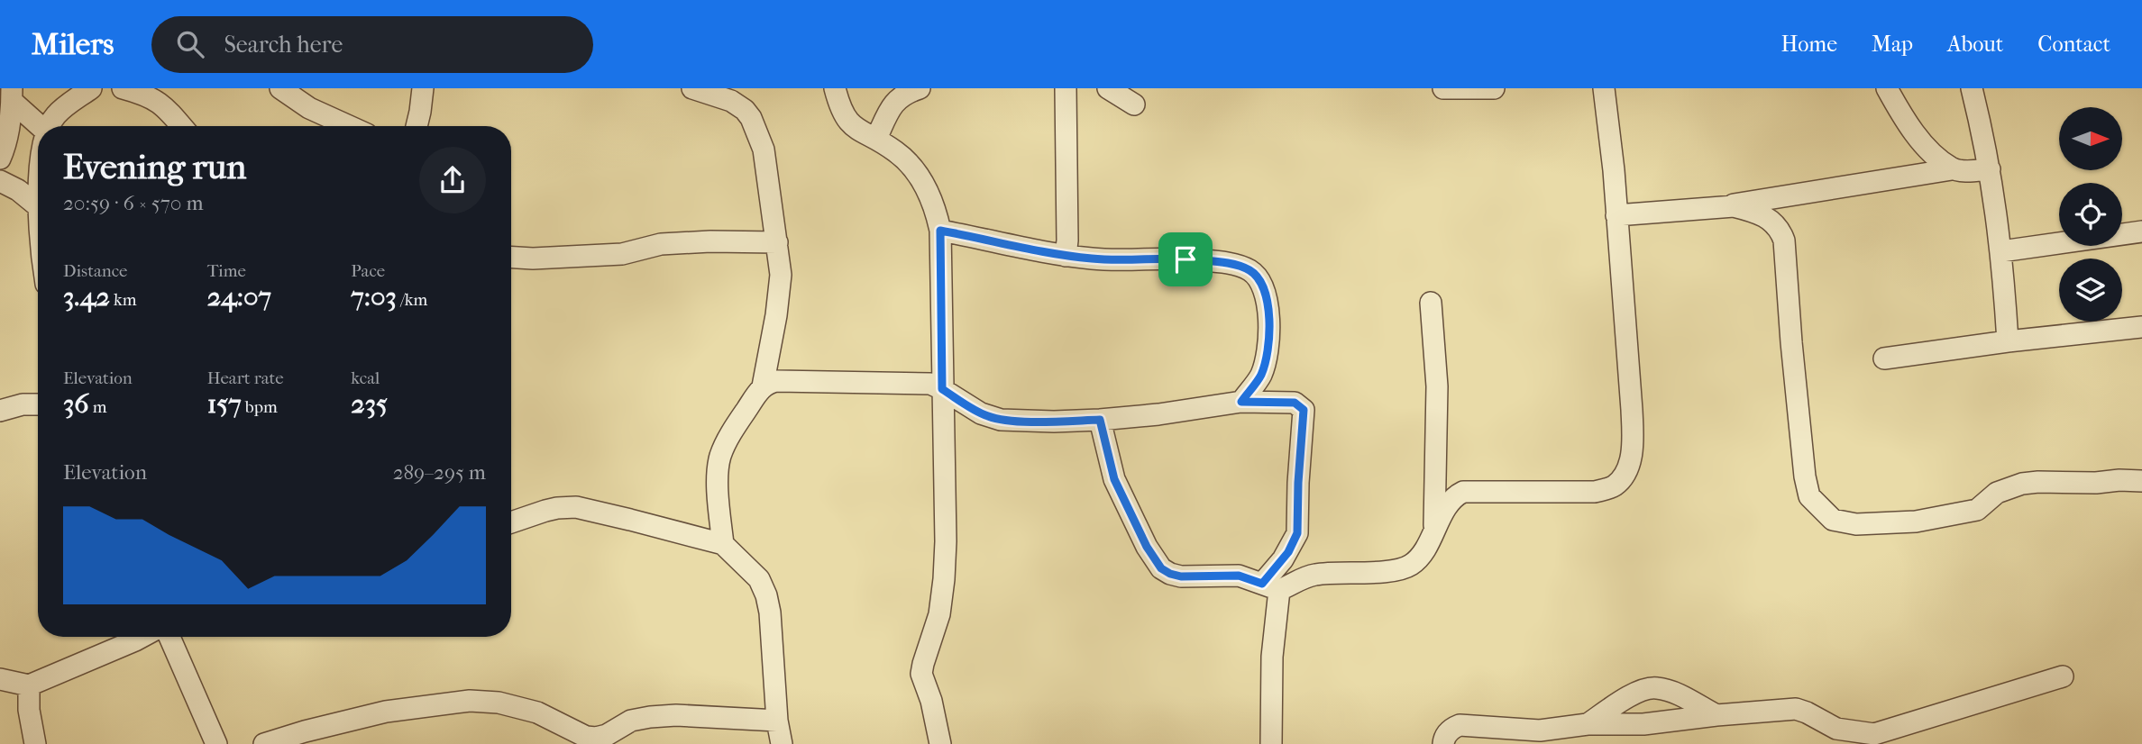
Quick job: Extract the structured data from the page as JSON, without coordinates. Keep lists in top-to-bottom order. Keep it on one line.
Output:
{"north":"right","page":{"header":"Milers","search":"Search here","nav":["Home","Map","About","Contact"],"heading":["Evening run","20:59 · 6 × 570 m"],"stats":[["Distance","3.42 km"],["Time","24:07"],["Pace","7:03 /km"],["Elevation","36 m"],["Heart rate","157 bpm"],["kcal","235"]],"chart":["Elevation","289–295 m"]}}
